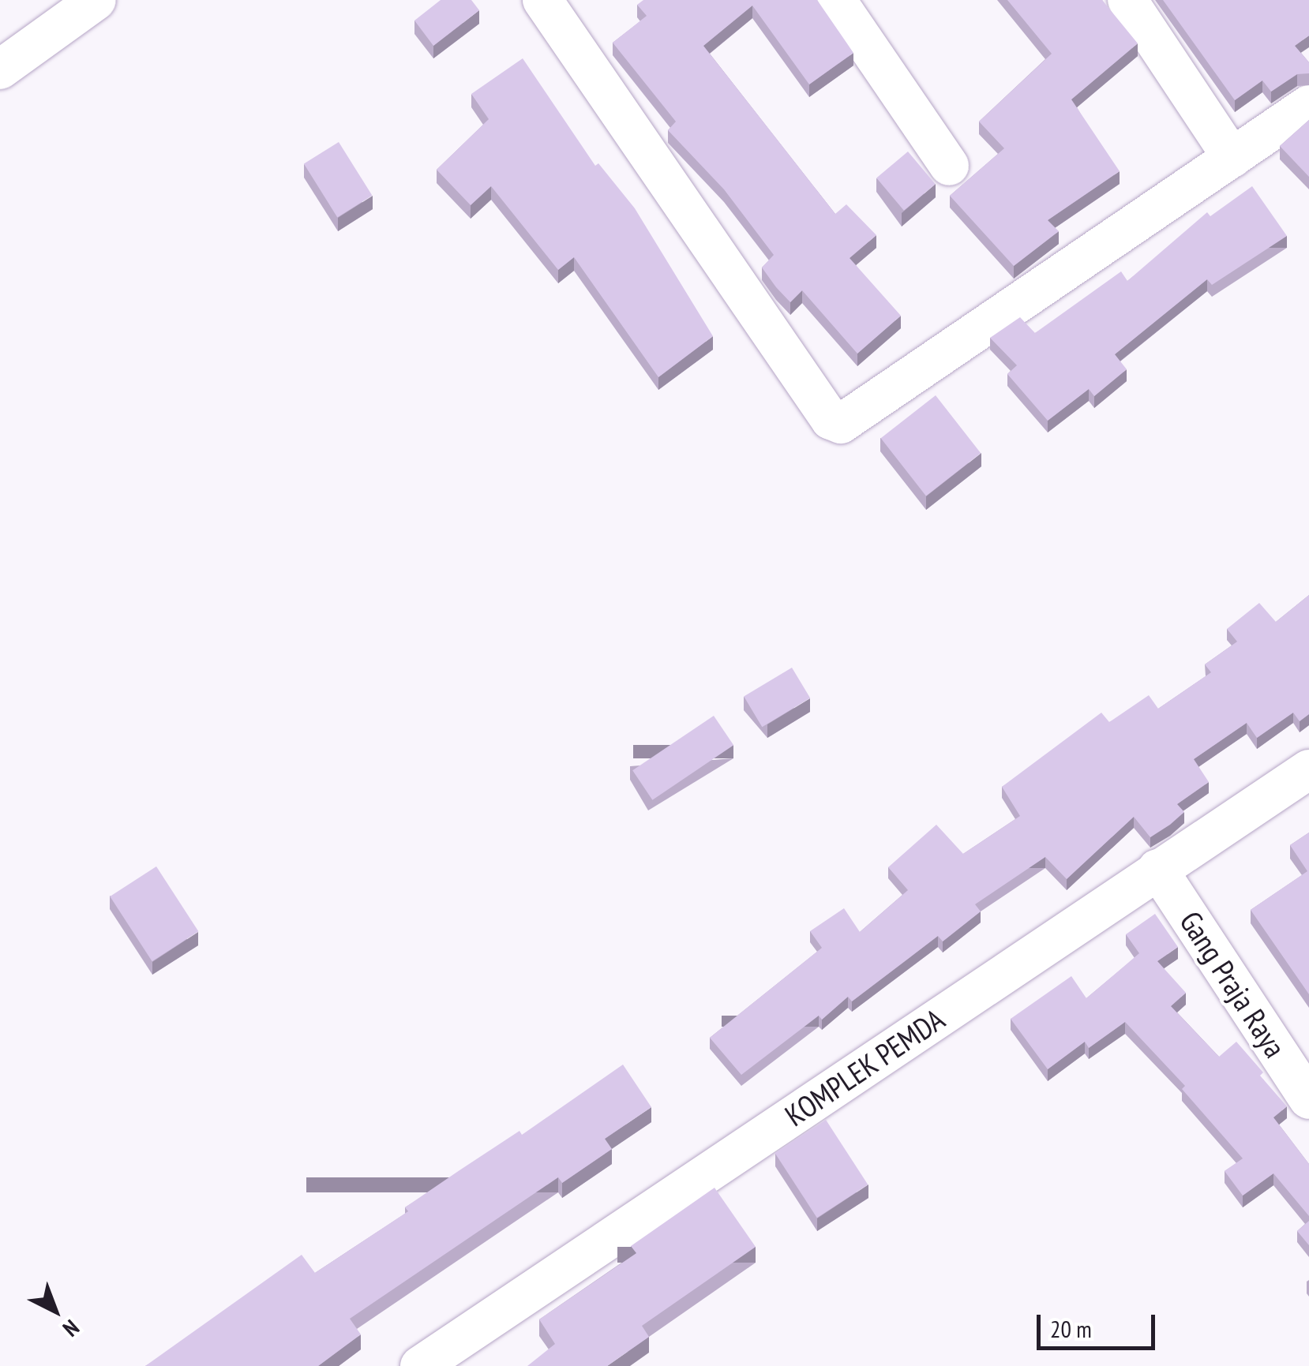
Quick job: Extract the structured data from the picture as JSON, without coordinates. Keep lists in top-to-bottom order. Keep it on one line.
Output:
{"streets":{"street":["Gang Praja Raya","KOMPLEK PEMDA"]},"crossings":[["Gang Praja Raya","KOMPLEK PEMDA"]],"scale_bar":"20 m","north":"bottom right"}
